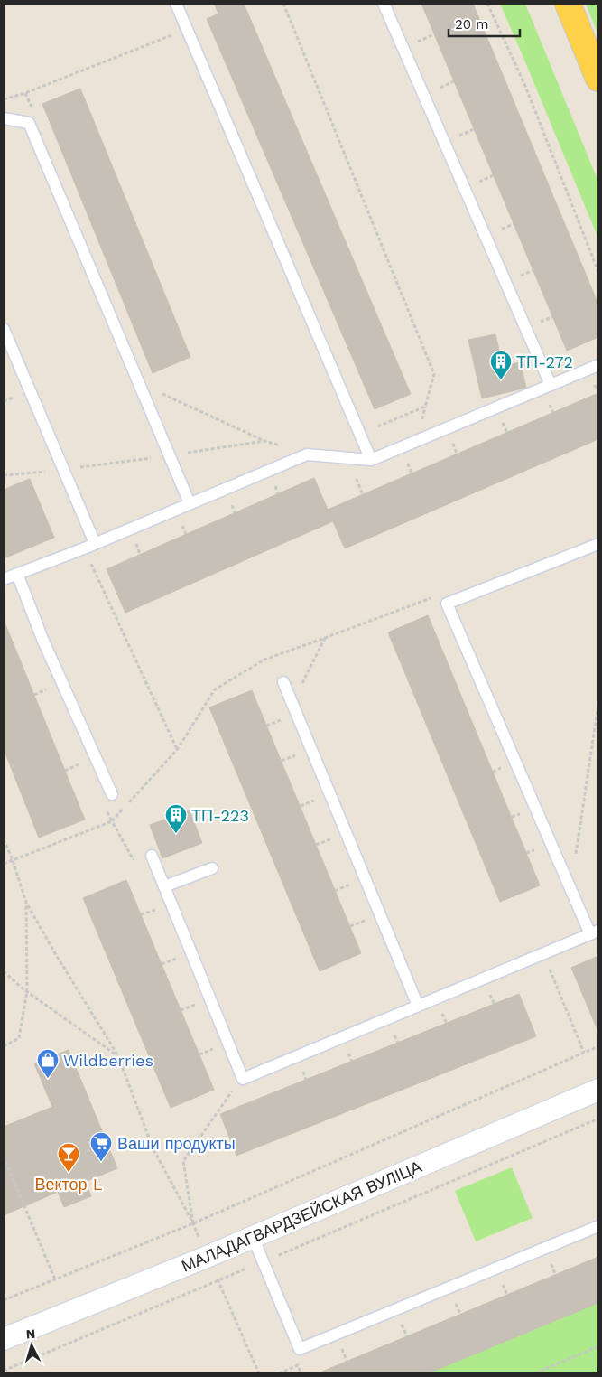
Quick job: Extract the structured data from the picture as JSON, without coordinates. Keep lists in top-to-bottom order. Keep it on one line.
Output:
{"streets":{"street":["МАЛАДАГВАРДЗЕЙСКАЯ ВУЛІЦА"]},"places":{"building":["ТП-272","ТП-223"],"shop":["Wildberries"],"supermarket":["Ваши продукты"],"bar":["Вектор L"]},"scale_bar":"20 m","north":"top"}
